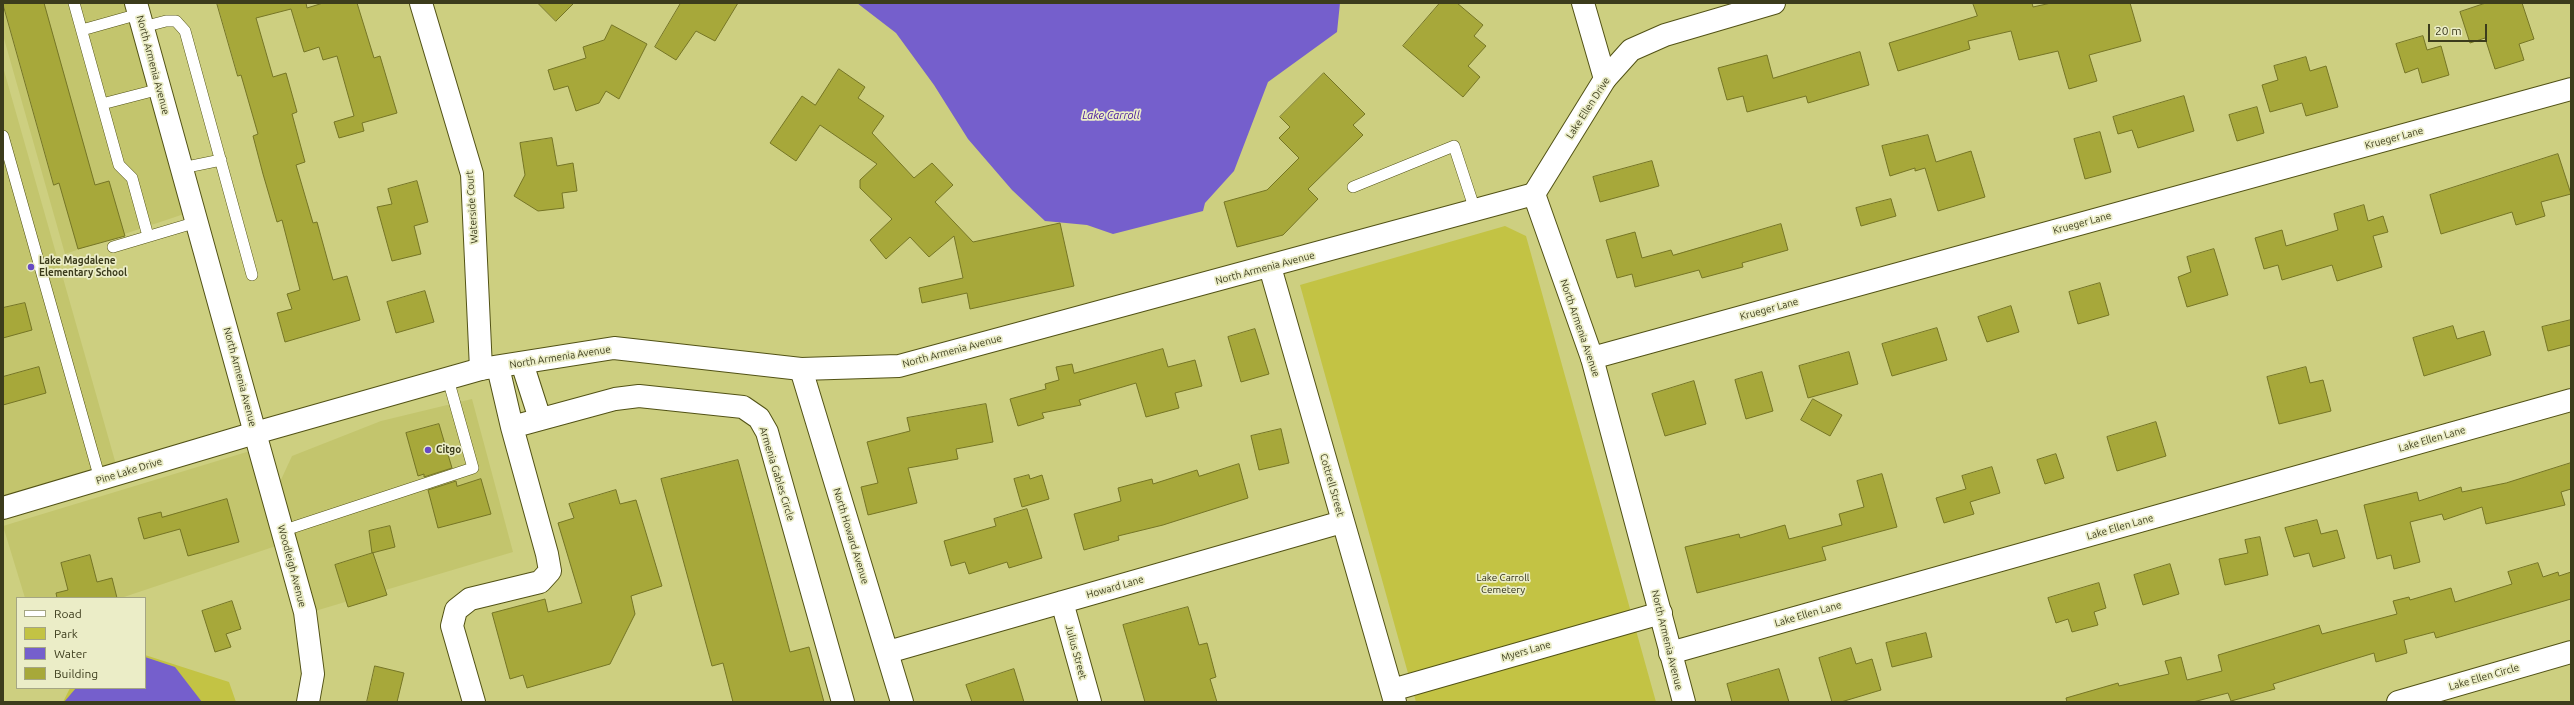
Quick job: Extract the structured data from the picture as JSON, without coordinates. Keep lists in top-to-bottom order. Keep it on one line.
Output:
{"streets":{"street":["North Armenia Avenue","Lake Ellen Drive","Krueger Lane","Waterside Court","Lake Ellen Lane","Pine Lake Drive","Armenia Gables Circle","Cottrell Street","North Howard Avenue","Woodleigh Avenue","Howard Lane","Myers Lane","Julius Street","Lake Ellen Circle"]},"crossings":[["North Armenia Avenue","Lake Ellen Drive"],["North Armenia Avenue","Krueger Lane"],["North Armenia Avenue","Waterside Court"],["North Armenia Avenue","Lake Ellen Lane"],["North Armenia Avenue","Pine Lake Drive"],["North Armenia Avenue","Cottrell Street"],["North Armenia Avenue","North Howard Avenue"],["North Armenia Avenue","Woodleigh Avenue"],["North Armenia Avenue","Myers Lane"],["Pine Lake Drive","Woodleigh Avenue"],["Cottrell Street","Howard Lane"],["Cottrell Street","Myers Lane"],["North Howard Avenue","Howard Lane"],["Howard Lane","Julius Street"]],"water":["Lake Carroll"],"parks":["Lake Carroll Cemetery"],"places":["Lake Magdalene Elementary School","Citgo"],"legend":["Road","Park","Water","Building"],"scale_bar":"20 m"}
